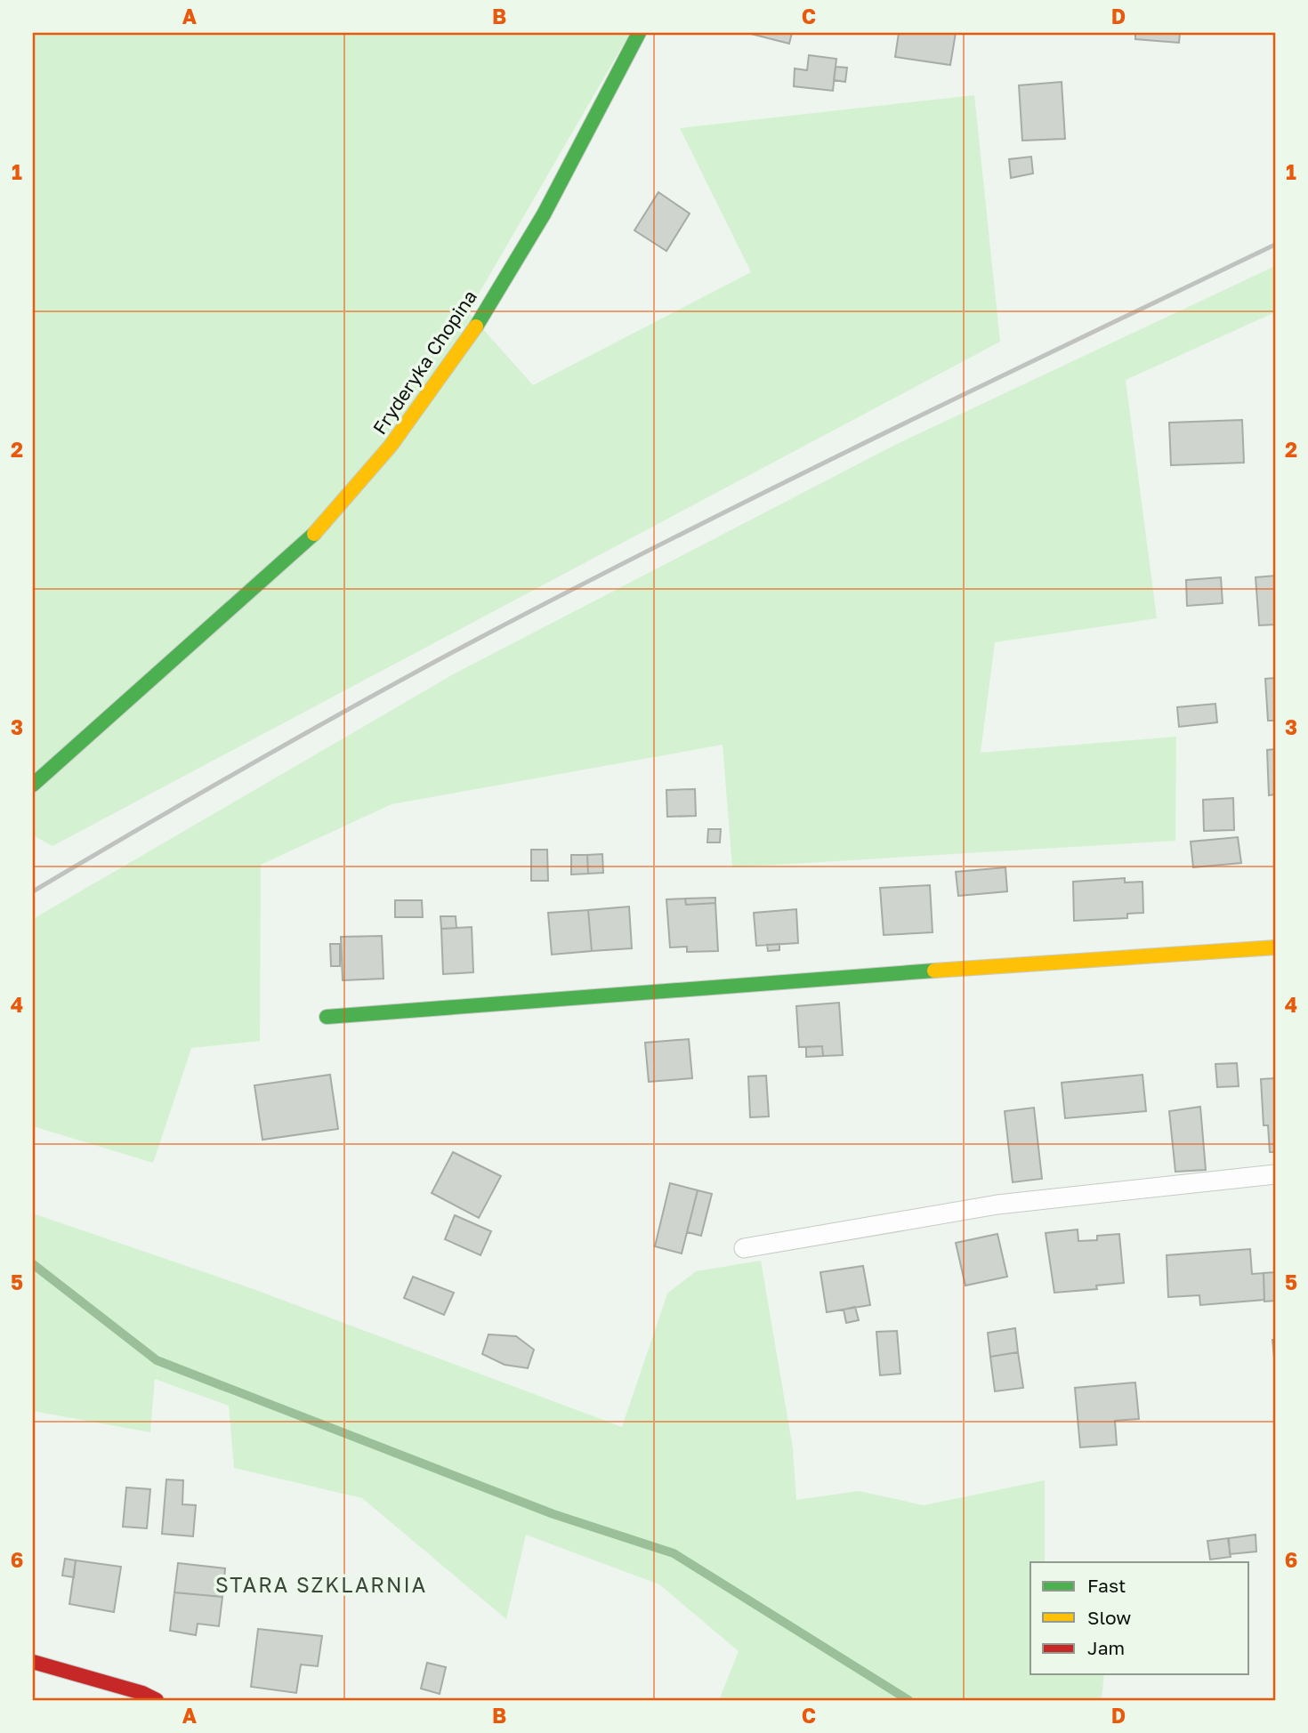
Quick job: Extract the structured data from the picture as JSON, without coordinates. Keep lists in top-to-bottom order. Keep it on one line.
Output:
{"streets":{"street":["Fryderyka Chopina"]},"districts":["STARA SZKLARNIA"],"legend":["Fast","Slow","Jam"],"grid":{"columns":["A","B","C","D"],"rows":["1","2","3","4","5","6"]}}
